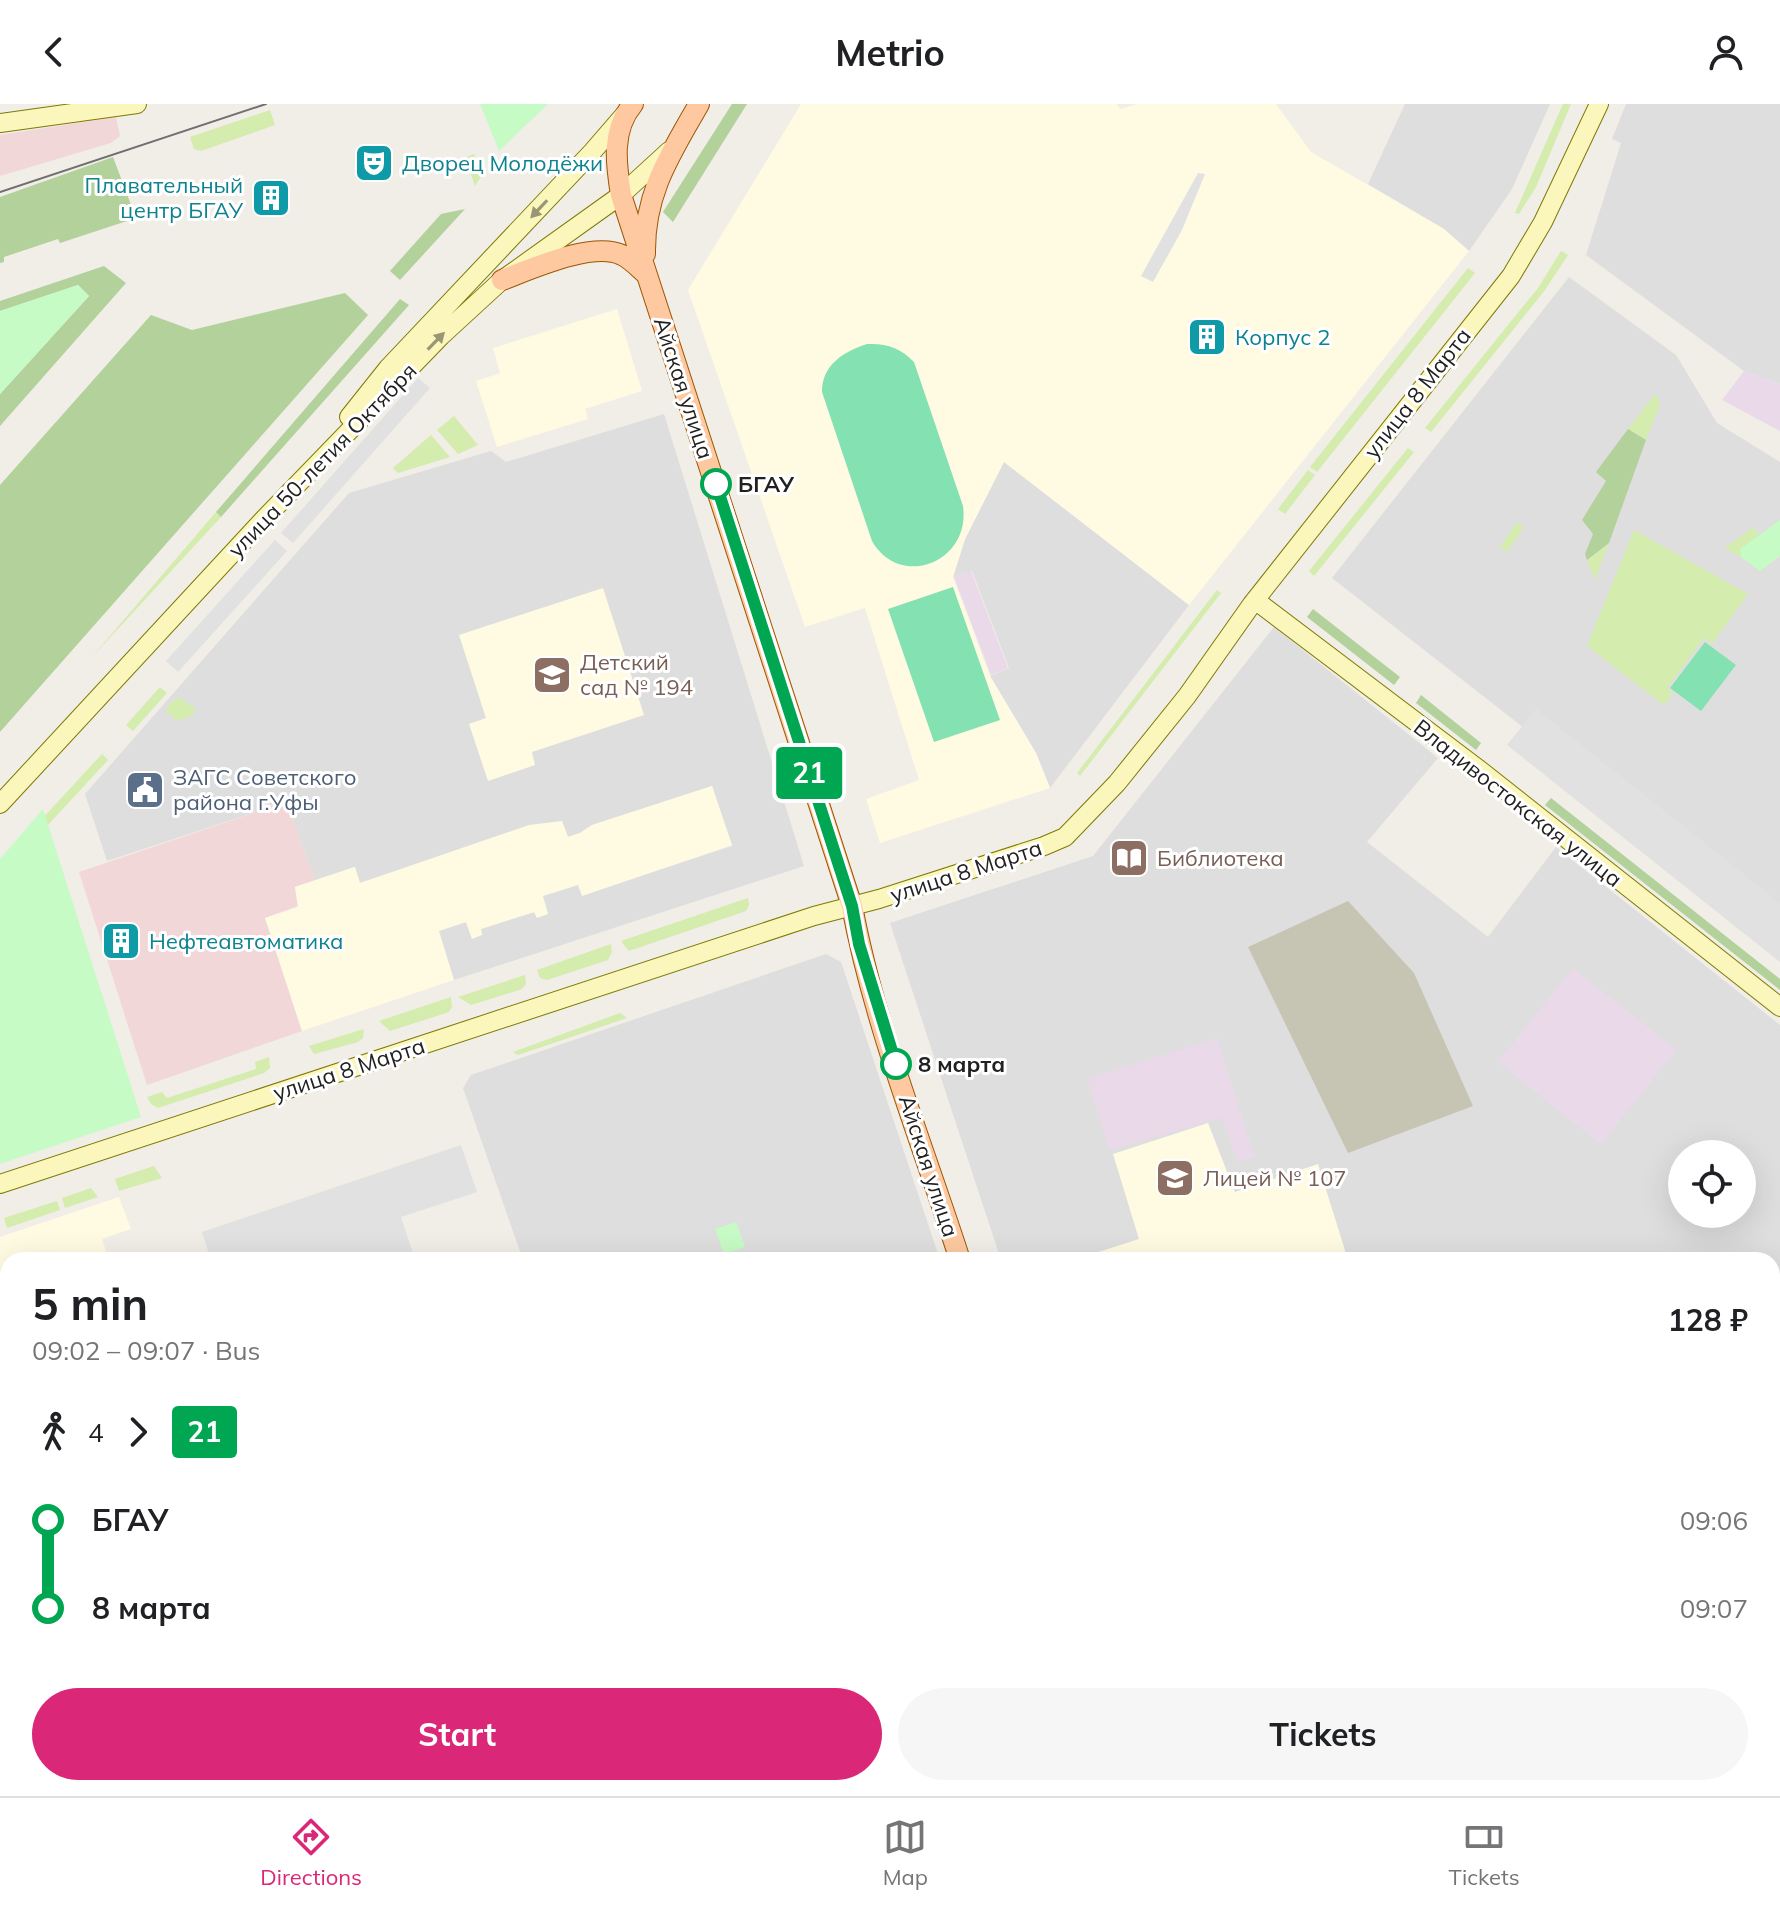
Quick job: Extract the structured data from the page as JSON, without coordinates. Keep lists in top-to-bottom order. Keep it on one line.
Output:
{"streets":{"main road":["Айская улица","улица 8 Марта","улица 50-летия Октября","Владивостокская улица"]},"crossings":[["Айская улица","улица 8 Марта"],["Айская улица","улица 50-летия Октября"],["улица 8 Марта","Владивостокская улица"]],"places":{"theatre":["Дворец Молодёжи"],"building":["Плавательный центр БГАУ","Корпус 2","Нефтеавтоматика"],"other":["БГАУ","8 марта"],"school or university":["Детский сад № 194","Лицей № 107"],"public building":["ЗАГС Советского района г.Уфы"],"library":["Библиотека"]},"lines":["bus line 21"],"page":{"header":"Metrio","on_map":"21","heading":["5 min","09:02 – 09:07 · Bus","128 ₽"],"legs":["4","21"],"list":[{"name":"БГАУ","value":"09:06"},{"name":"8 марта","value":"09:07"}],"buttons":["Start","Tickets"],"tabs":["Directions","Map","Tickets"]}}
